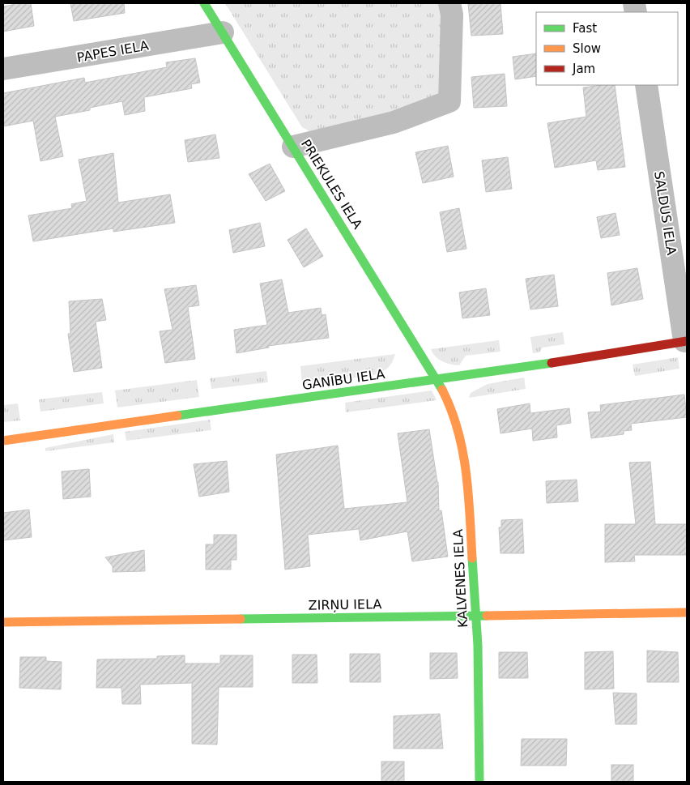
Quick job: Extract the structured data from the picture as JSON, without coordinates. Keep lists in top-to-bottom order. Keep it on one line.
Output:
{"streets":{"main road":["PRIEKULES IELA","GANĪBU IELA","KALVENES IELA","ZIRŅU IELA"],"street":["PAPES IELA","SALDUS IELA"]},"crossings":[["PAPES IELA","PRIEKULES IELA"],["PRIEKULES IELA","GANĪBU IELA"],["PRIEKULES IELA","KALVENES IELA"],["SALDUS IELA","GANĪBU IELA"],["GANĪBU IELA","KALVENES IELA"],["KALVENES IELA","ZIRŅU IELA"]],"legend":["Fast","Slow","Jam"]}
